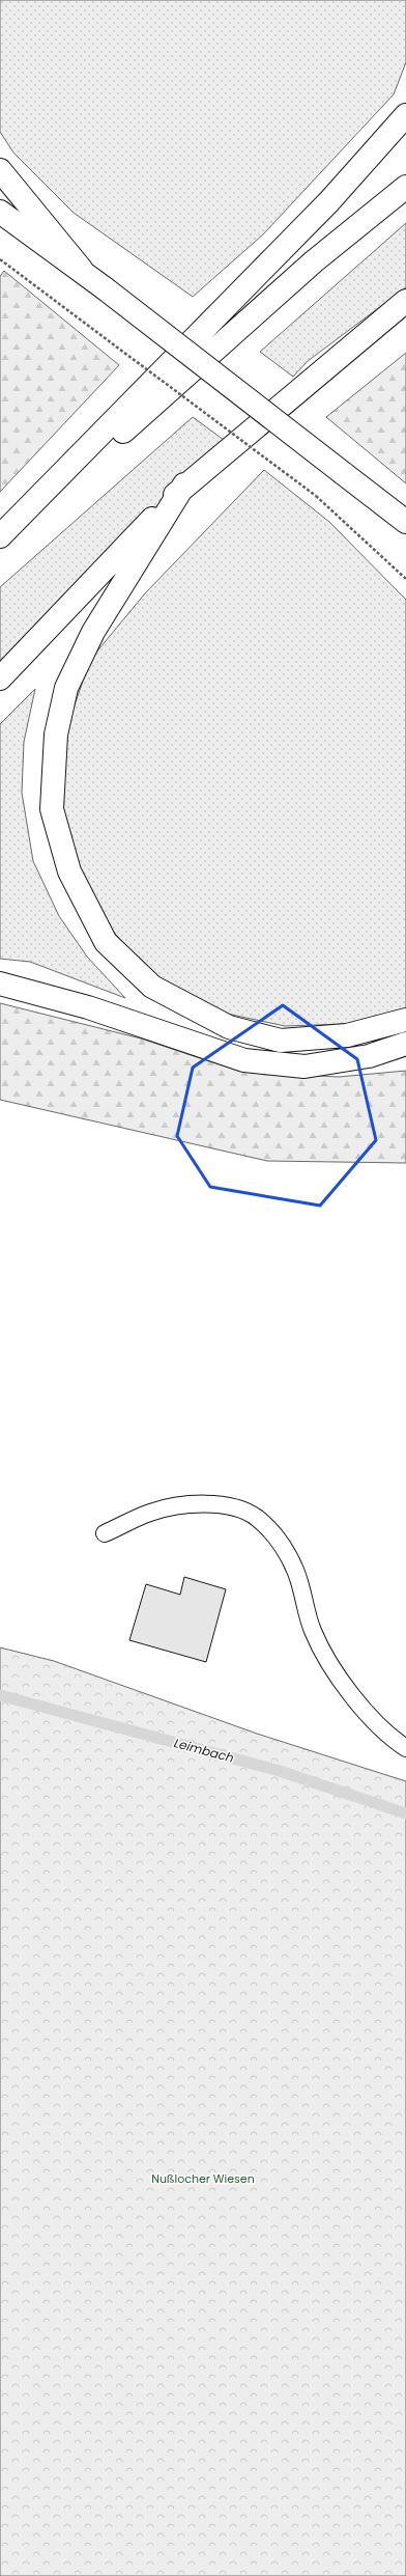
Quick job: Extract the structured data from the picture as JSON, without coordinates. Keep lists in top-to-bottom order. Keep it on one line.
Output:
{"water":["Leimbach"],"parks":["Nußlocher Wiesen"]}
